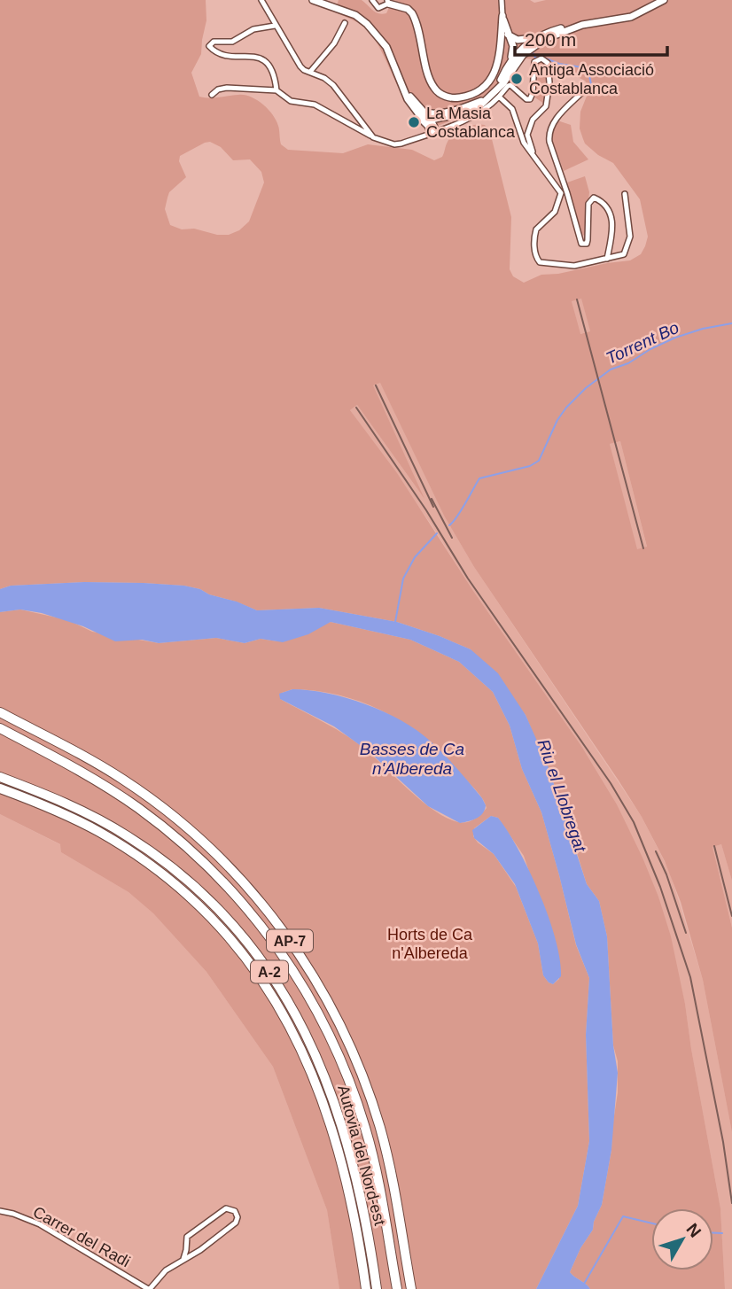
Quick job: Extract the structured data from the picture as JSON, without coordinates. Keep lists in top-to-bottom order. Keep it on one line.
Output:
{"streets":{"highway":["AP-7","A-2","Autovia del Nord-est"],"street":["Carrer del Radi"]},"water":["Torrent Bo","Basses de Ca n'Albereda","Riu el Llobregat"],"parks":["Horts de Ca n'Albereda"],"places":["Antiga Associació Costablanca","La Masia Costablanca"],"scale_bar":"200 m","north":"top right"}
